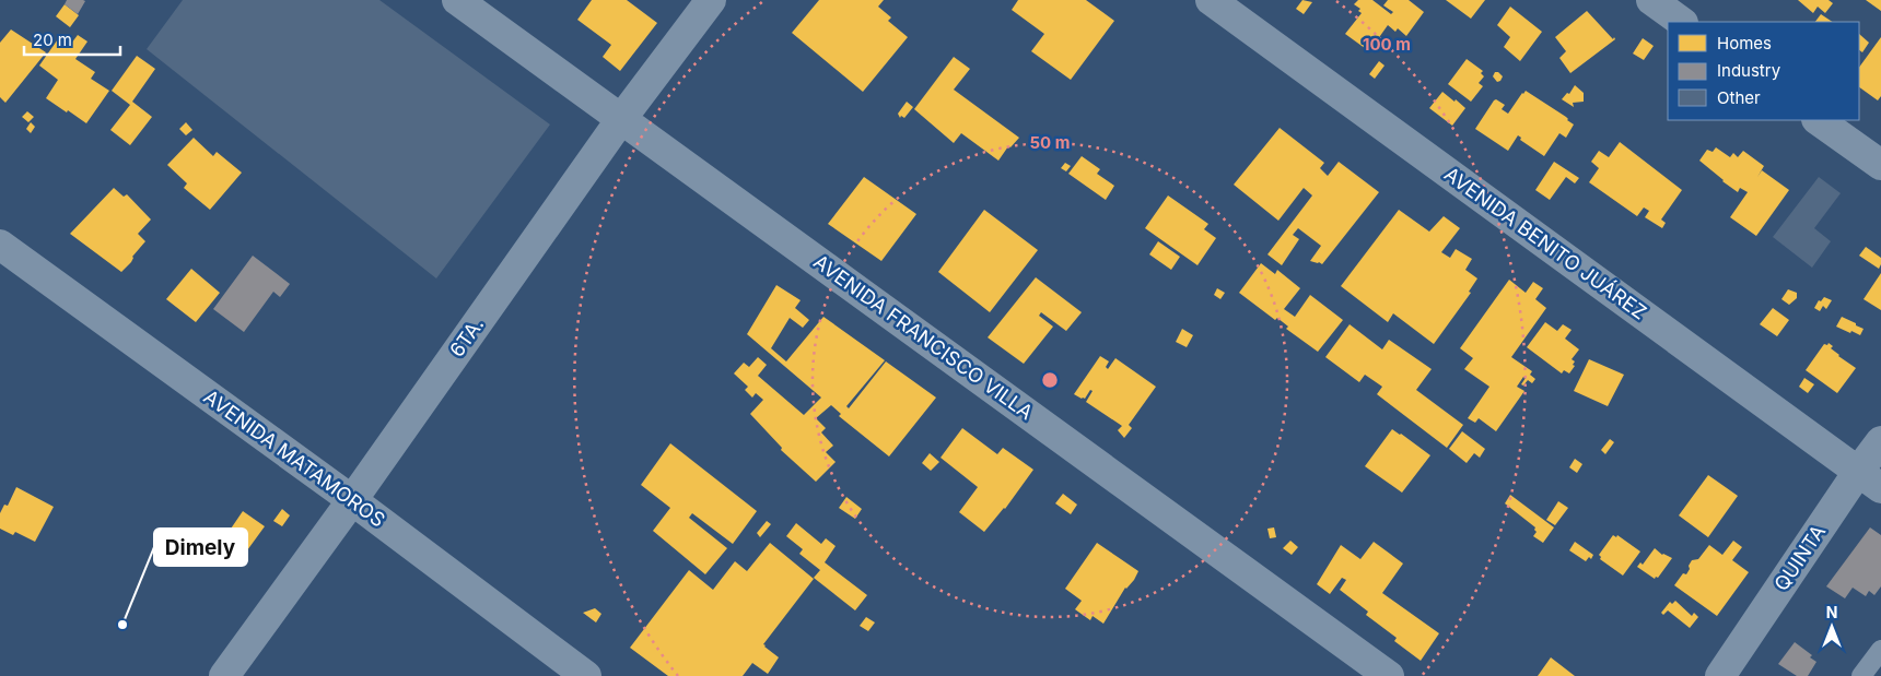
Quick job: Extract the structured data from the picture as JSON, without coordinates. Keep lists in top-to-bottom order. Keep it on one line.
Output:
{"streets":{"street":["AVENIDA BENITO JUÁREZ","6TA.","AVENIDA FRANCISCO VILLA","AVENIDA MATAMOROS","QUINTA"]},"crossings":[["AVENIDA BENITO JUÁREZ","QUINTA"],["6TA.","AVENIDA FRANCISCO VILLA"],["6TA.","AVENIDA MATAMOROS"]],"places":["Dimely"],"legend":["Homes","Industry","Other"],"scale_bar":"20 m","north":"top","rings":["100 m","50 m"]}
